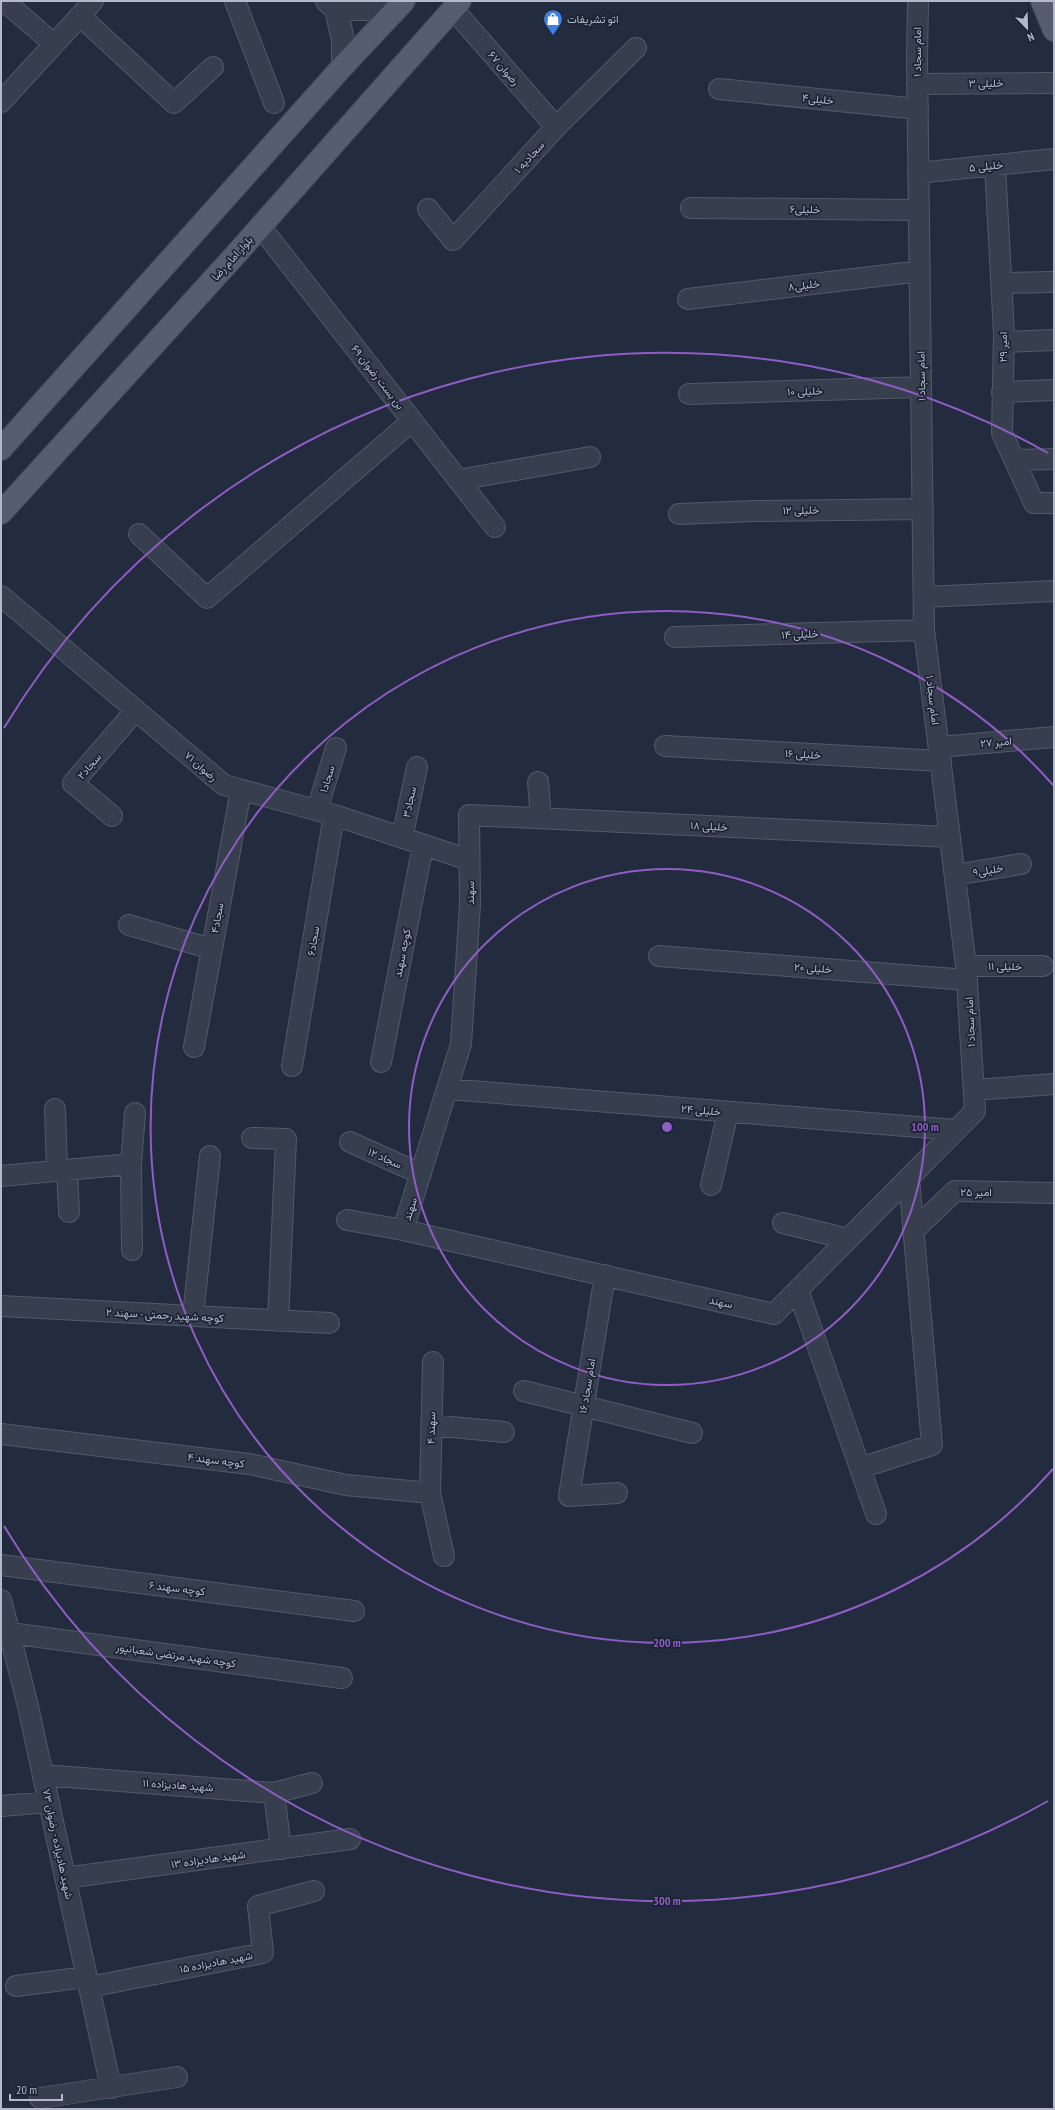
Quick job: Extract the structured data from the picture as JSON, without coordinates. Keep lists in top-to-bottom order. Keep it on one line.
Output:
{"streets":{"main road":["بلوار امام رضا"],"street":["امام سجاد ۱","رضوان ۶۷","خلیلی ۳","خلیلی۴","سجادیه ۱","خلیلی ۵","خلیلی۶","خلیلی۸","امیر ۲۹","بن بست رضوان ۶۹","خلیلی ۱۰","خلیلی ۱۲","خلیلی ۱۴","امیر ۲۷","خلیلی ۱۶","سجاد۲","رضوان ۷۱","سجاد۱","سجاد۳","خلیلی ۱۸","خلیلی۹","سهند","سجاد۴","سجاد۶","كوچه سهند","خلیلی ۱۱","خلیلی ۲۰","خلیلی ۲۴","سجاد ۱۲","امیر ۲۵","کوچه شهید رحمتی - سهند ۲","امام سجاد ۱۶","سهند ۴","کوچه سهند ۴","کوچه سهند ۶","کوچه شهید مرتضی شعبانپور","شهید هادیزاده ۱۱","شهید هادیزاده - رضوان ۷۳","شهید هادیزاده ۱۳","شهید هادیزاده ۱۵"]},"crossings":[["امام سجاد ۱","خلیلی ۳"],["امام سجاد ۱","خلیلی۴"],["امام سجاد ۱","خلیلی ۵"],["امام سجاد ۱","خلیلی۶"],["امام سجاد ۱","خلیلی۸"],["امام سجاد ۱","خلیلی ۱۰"],["امام سجاد ۱","خلیلی ۱۲"],["امام سجاد ۱","خلیلی ۱۴"],["امام سجاد ۱","امیر ۲۷"],["امام سجاد ۱","خلیلی ۱۶"],["امام سجاد ۱","خلیلی ۱۸"],["امام سجاد ۱","خلیلی۹"],["امام سجاد ۱","سهند"],["امام سجاد ۱","خلیلی ۱۱"],["امام سجاد ۱","خلیلی ۲۰"],["امام سجاد ۱","خلیلی ۲۴"],["رضوان ۶۷","سجادیه ۱"],["رضوان ۶۷","بلوار امام رضا"],["خلیلی ۵","امیر ۲۹"],["بلوار امام رضا","بن بست رضوان ۶۹"],["امیر ۲۷","خلیلی ۱۶"],["سجاد۲","رضوان ۷۱"],["رضوان ۷۱","سجاد۱"],["رضوان ۷۱","سجاد۳"],["رضوان ۷۱","سهند"],["رضوان ۷۱","سجاد۴"],["رضوان ۷۱","سجاد۶"],["رضوان ۷۱","كوچه سهند"],["سجاد۱","سجاد۶"],["خلیلی ۱۸","سهند"],["سهند","خلیلی ۲۴"],["سهند","سجاد ۱۲"],["سهند","امام سجاد ۱۶"],["خلیلی ۱۱","خلیلی ۲۰"],["سهند ۴","کوچه سهند ۴"],["کوچه شهید مرتضی شعبانپور","شهید هادیزاده - رضوان ۷۳"],["شهید هادیزاده ۱۱","شهید هادیزاده - رضوان ۷۳"],["شهید هادیزاده - رضوان ۷۳","شهید هادیزاده ۱۳"],["شهید هادیزاده - رضوان ۷۳","شهید هادیزاده ۱۵"]],"places":{"shop":["اتو تشریفات"]},"scale_bar":"20 m","north":"bottom right","rings":["100 m","200 m","300 m"]}
